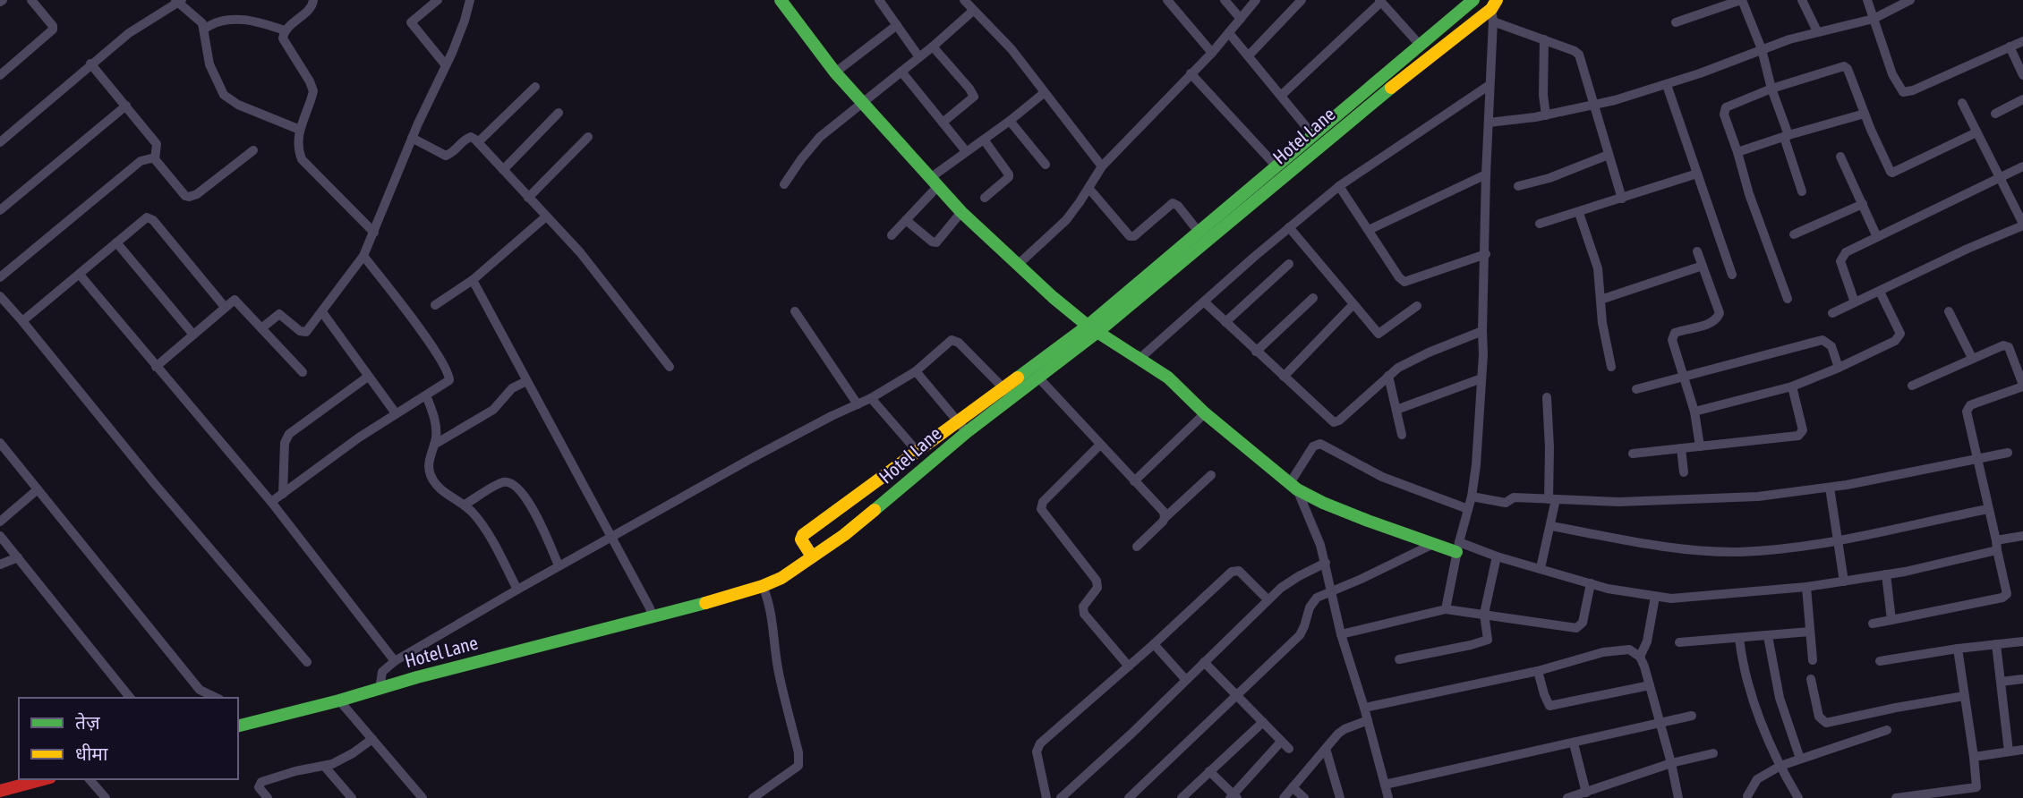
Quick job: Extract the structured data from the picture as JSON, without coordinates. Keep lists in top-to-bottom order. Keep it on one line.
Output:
{"streets":{"street":["Hotel Lane"]},"legend":["तेज़","धीमा"]}
